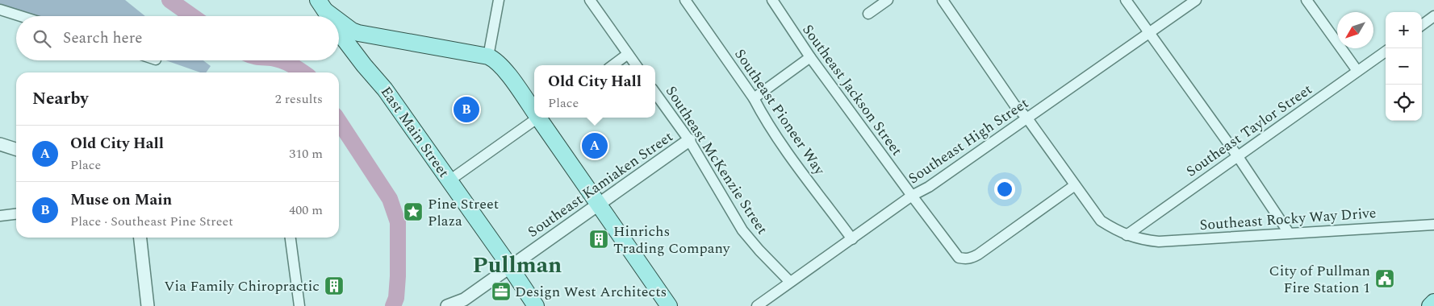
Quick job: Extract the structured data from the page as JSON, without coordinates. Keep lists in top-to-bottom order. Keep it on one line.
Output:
{"streets":{"main road":["East Main Street"],"street":["Southeast Jackson Street","Southeast Pioneer Way","Southeast Taylor Street","Southeast High Street","Southeast McKenzie Street","Southeast Kamiaken Street","Southeast Rocky Way Drive"]},"crossings":[["Southeast Jackson Street","Southeast High Street"],["Southeast Jackson Street","Southeast Rocky Way Drive"],["Southeast Pioneer Way","Southeast High Street"],["Southeast Taylor Street","Southeast Rocky Way Drive"],["East Main Street","Southeast Kamiaken Street"],["Southeast High Street","Southeast McKenzie Street"],["Southeast High Street","Southeast Rocky Way Drive"],["Southeast McKenzie Street","Southeast Kamiaken Street"]],"districts":["Pullman"],"places":{"place":["Pine Street Plaza"],"building":["Hinrichs Trading Company","Via Family Chiropractic"],"public building":["City of Pullman Fire Station 1"],"office":["Design West Architects"]},"north":"bottom left","page":{"map_buttons":["+","−"],"search":"Search here","popup":["Old City Hall","Place"],"heading":["Nearby","2 results"],"pins":["B","A"],"list":[{"mark":"A","name":"Old City Hall","note":"Place","value":"310 m"},{"mark":"B","name":"Muse on Main","note":"Place · Southeast Pine Street","value":"400 m"}]}}
